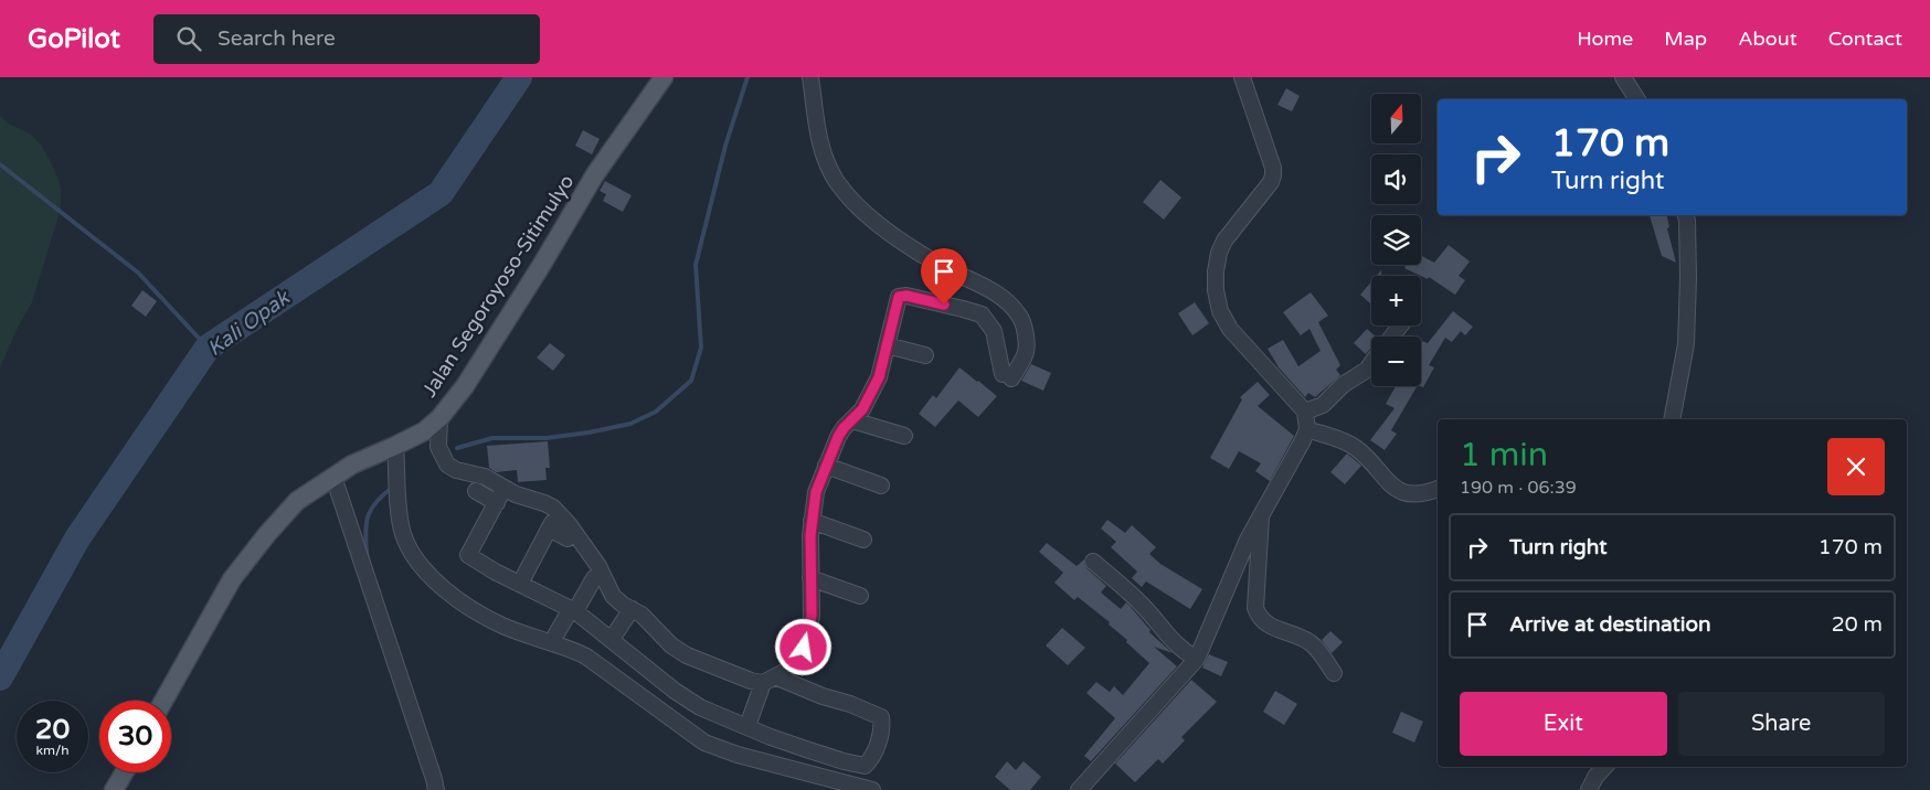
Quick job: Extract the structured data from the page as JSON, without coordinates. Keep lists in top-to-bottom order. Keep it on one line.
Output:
{"streets":{"main road":["Jalan Segoroyoso-Sitimulyo"]},"water":["Kali Opak"],"north":"top","page":{"header":"GoPilot","search":"Search here","nav":["Home","Map","About","Contact"],"map_buttons":["+","−"],"turn":["170 m","Turn right"],"heading":["1 min","190 m · 06:39"],"list":[{"name":"Turn right","value":"170 m"},{"name":"Arrive at destination","value":"20 m"}],"buttons":["Exit","Share"],"speed":"20 km/h","limit":"30"}}
